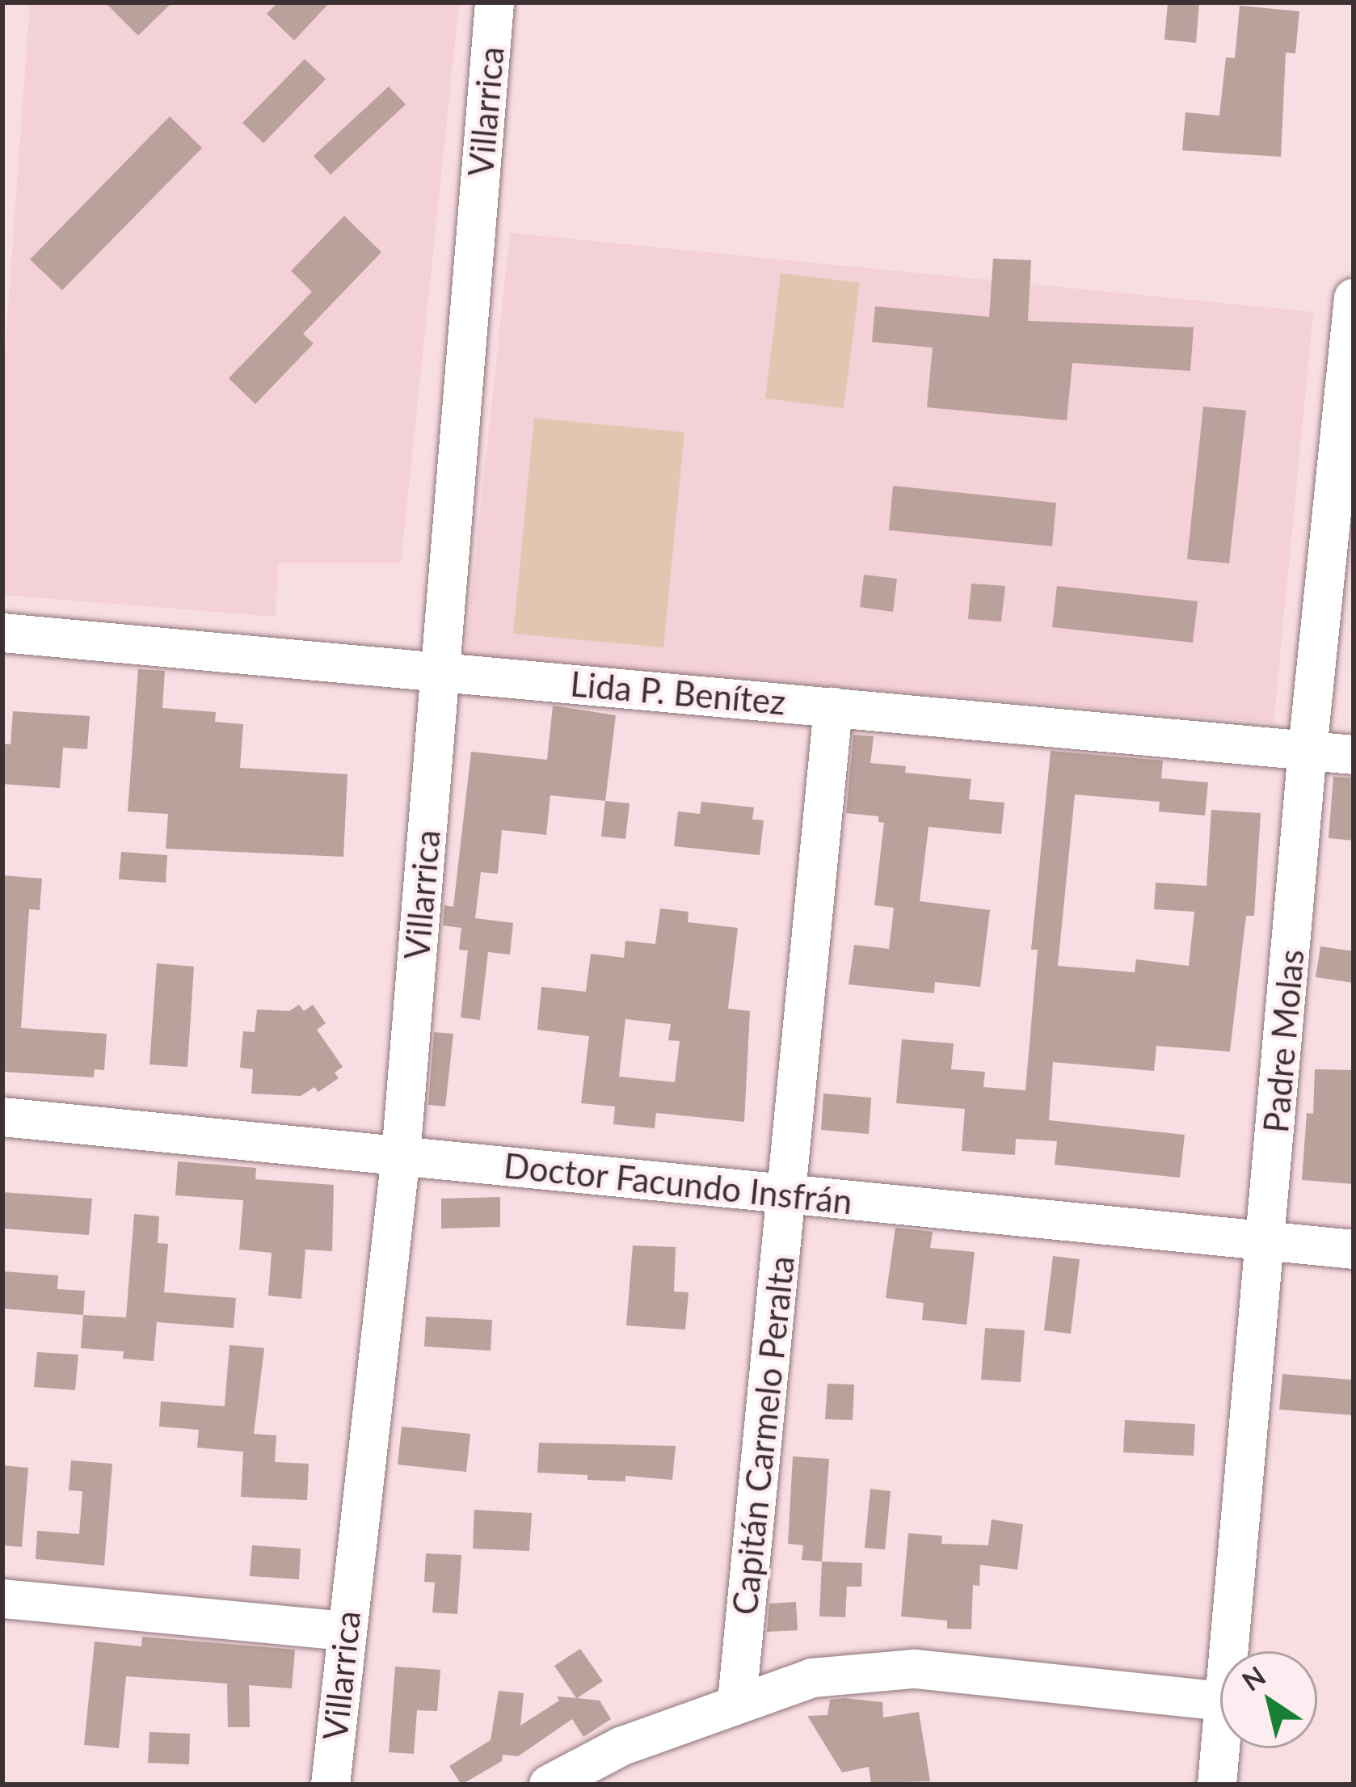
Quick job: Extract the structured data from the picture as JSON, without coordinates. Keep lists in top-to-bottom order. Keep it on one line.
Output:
{"streets":{"street":["Villarrica","Lida P. Benítez","Padre Molas","Doctor Facundo Insfrán","Capitán Carmelo Peralta"]},"crossings":[["Villarrica","Lida P. Benítez"],["Villarrica","Doctor Facundo Insfrán"],["Lida P. Benítez","Padre Molas"],["Lida P. Benítez","Capitán Carmelo Peralta"],["Padre Molas","Doctor Facundo Insfrán"],["Doctor Facundo Insfrán","Capitán Carmelo Peralta"]],"north":"top left"}
